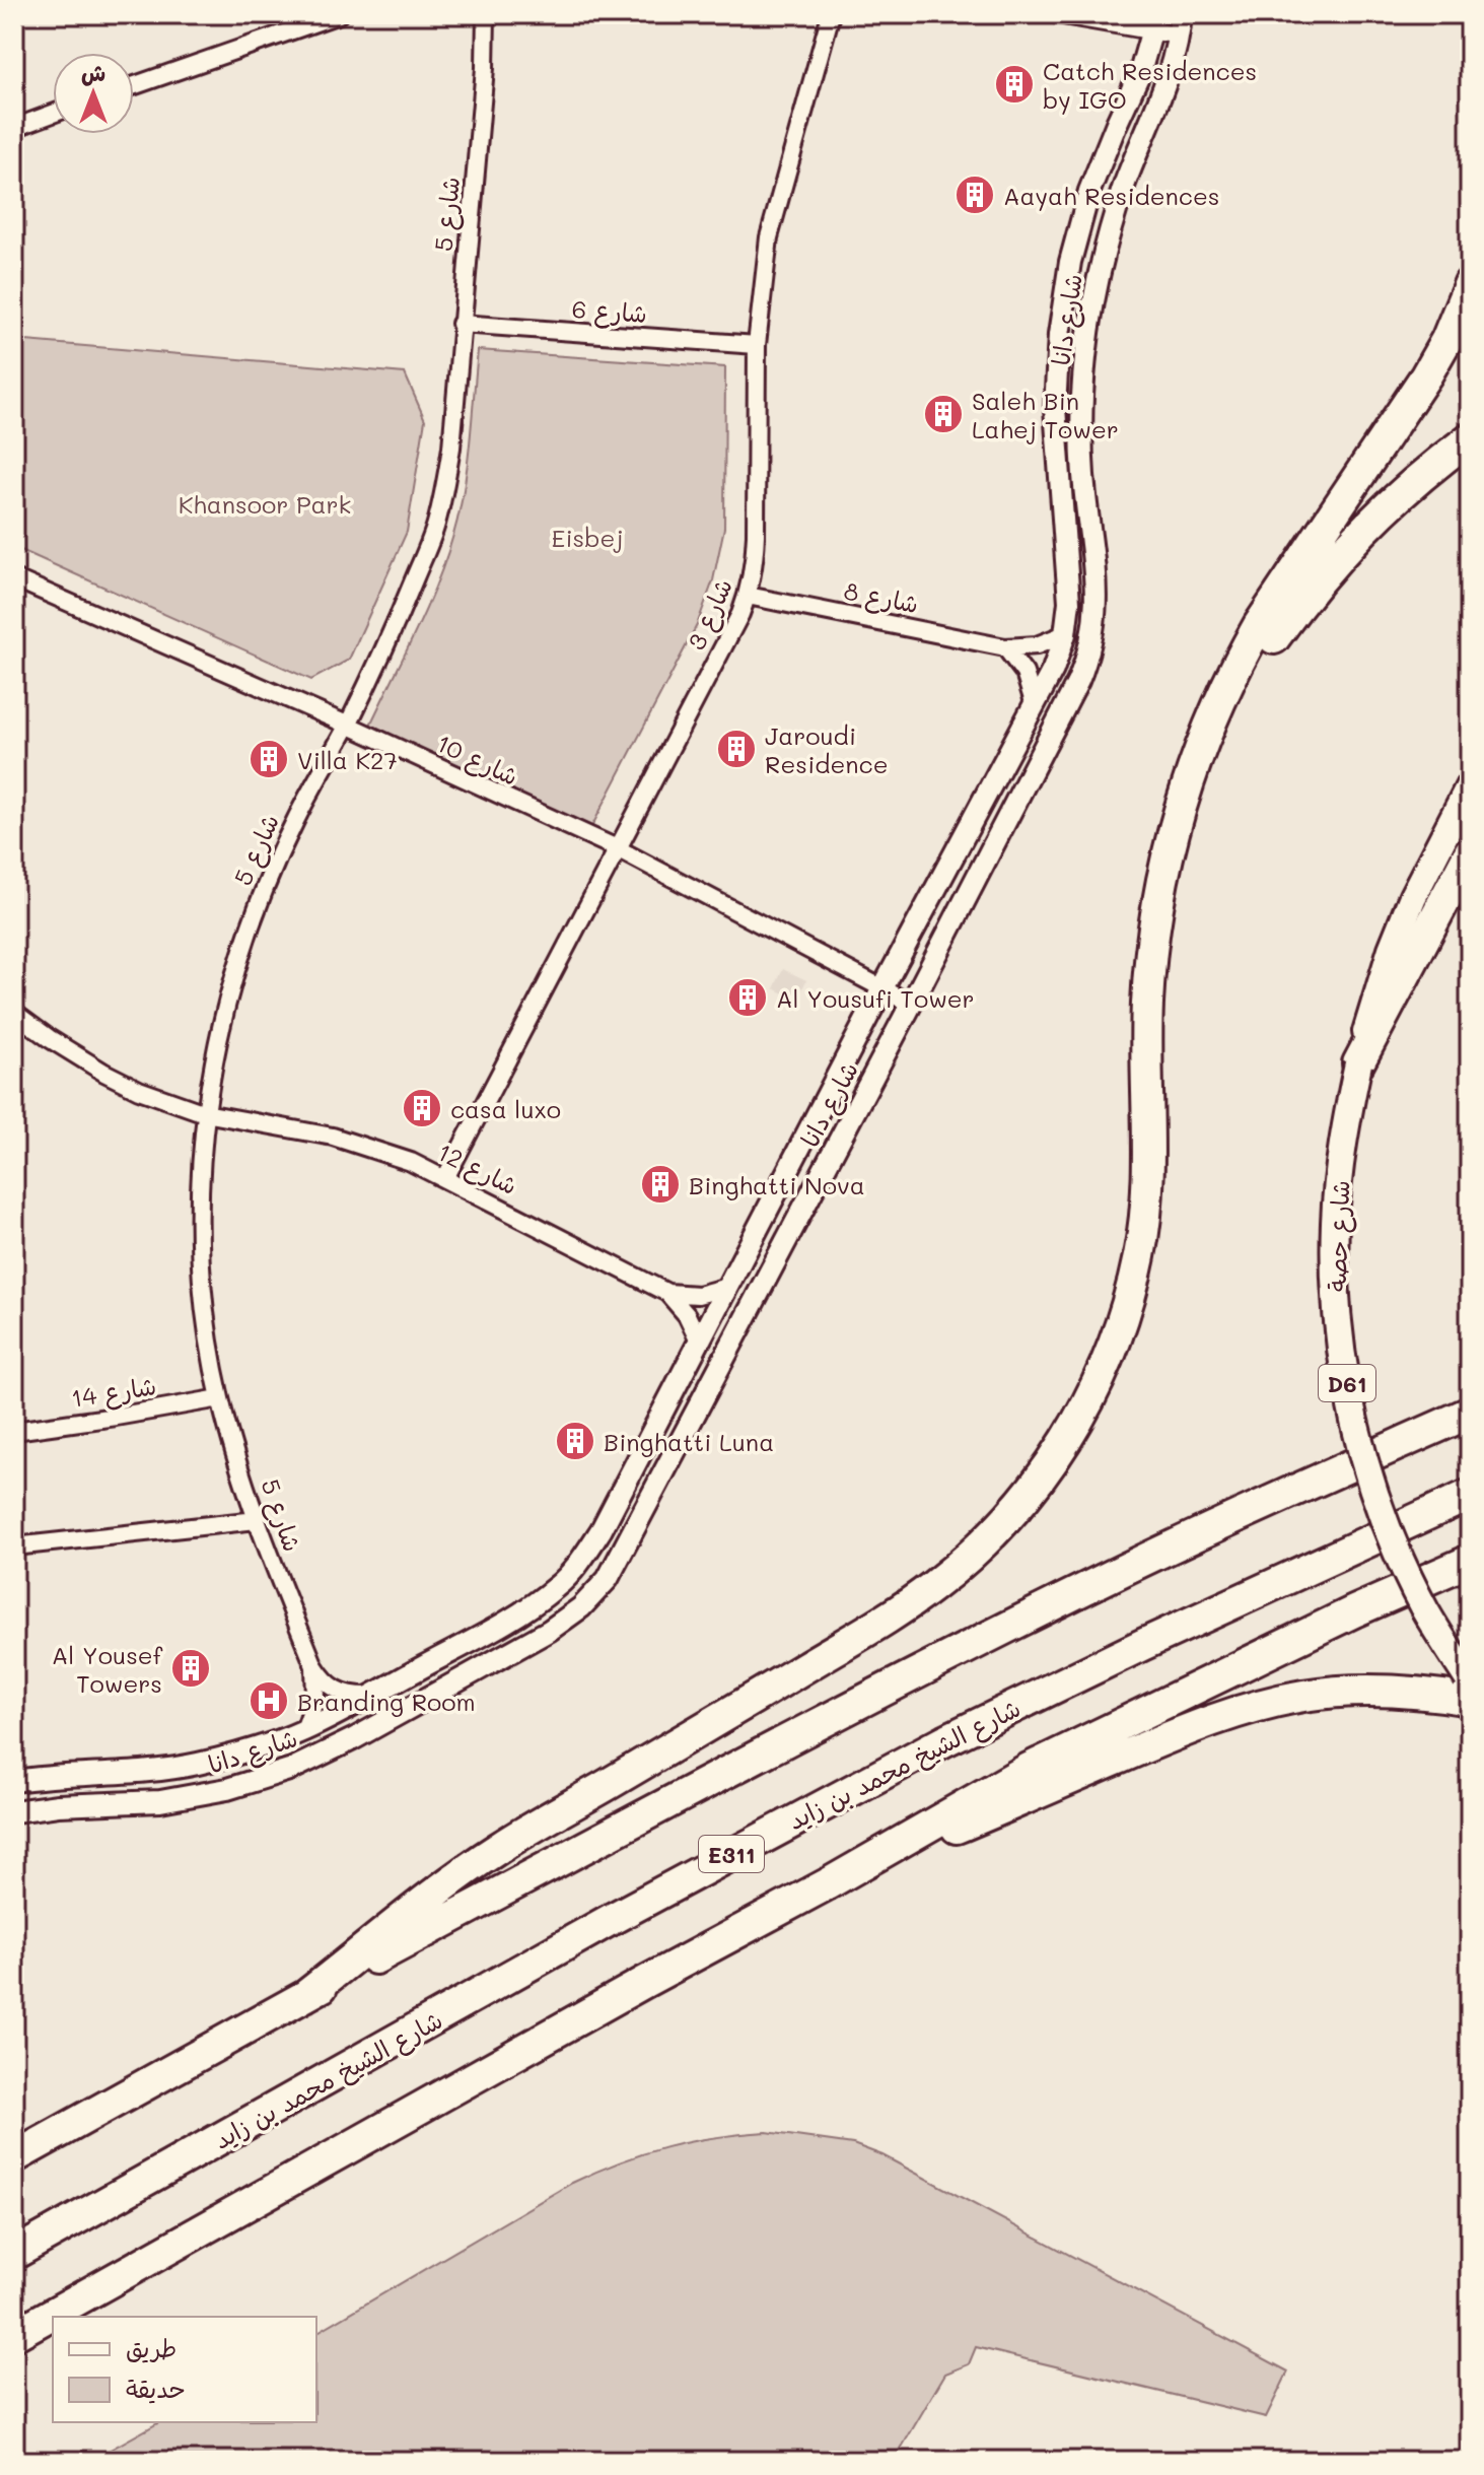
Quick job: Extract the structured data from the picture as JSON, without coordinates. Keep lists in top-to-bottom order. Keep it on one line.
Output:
{"streets":{"highway":["شارع الشيخ محمد بن زايد","E311"],"main road":["شارع حصة","D61"],"street":["شارع 5","شارع 6","شارع دانا","شارع 8","شارع 3","شارع 10","شارع 12","شارع 14"]},"crossings":[["شارع 5","شارع 6"],["شارع 5","شارع دانا"],["شارع 5","شارع 10"],["شارع 5","شارع 12"],["شارع 5","شارع 14"],["شارع 6","شارع 3"],["شارع دانا","شارع 8"],["شارع دانا","شارع 10"],["شارع دانا","شارع 12"],["شارع 8","شارع 3"],["شارع 3","شارع 10"],["شارع 3","شارع 12"]],"parks":["Khansoor Park","Eisbej"],"places":{"building":["Catch Residences by IGO","Aayah Residences","Saleh Bin Lahej Tower","Jaroudi Residence","Villa K27","Al Yousufi Tower","casa luxo","Binghatti Nova","Binghatti Luna","Al Yousef Towers"],"hospital":["Branding Room"]},"legend":["طريق","حديقة"],"north":"top"}
